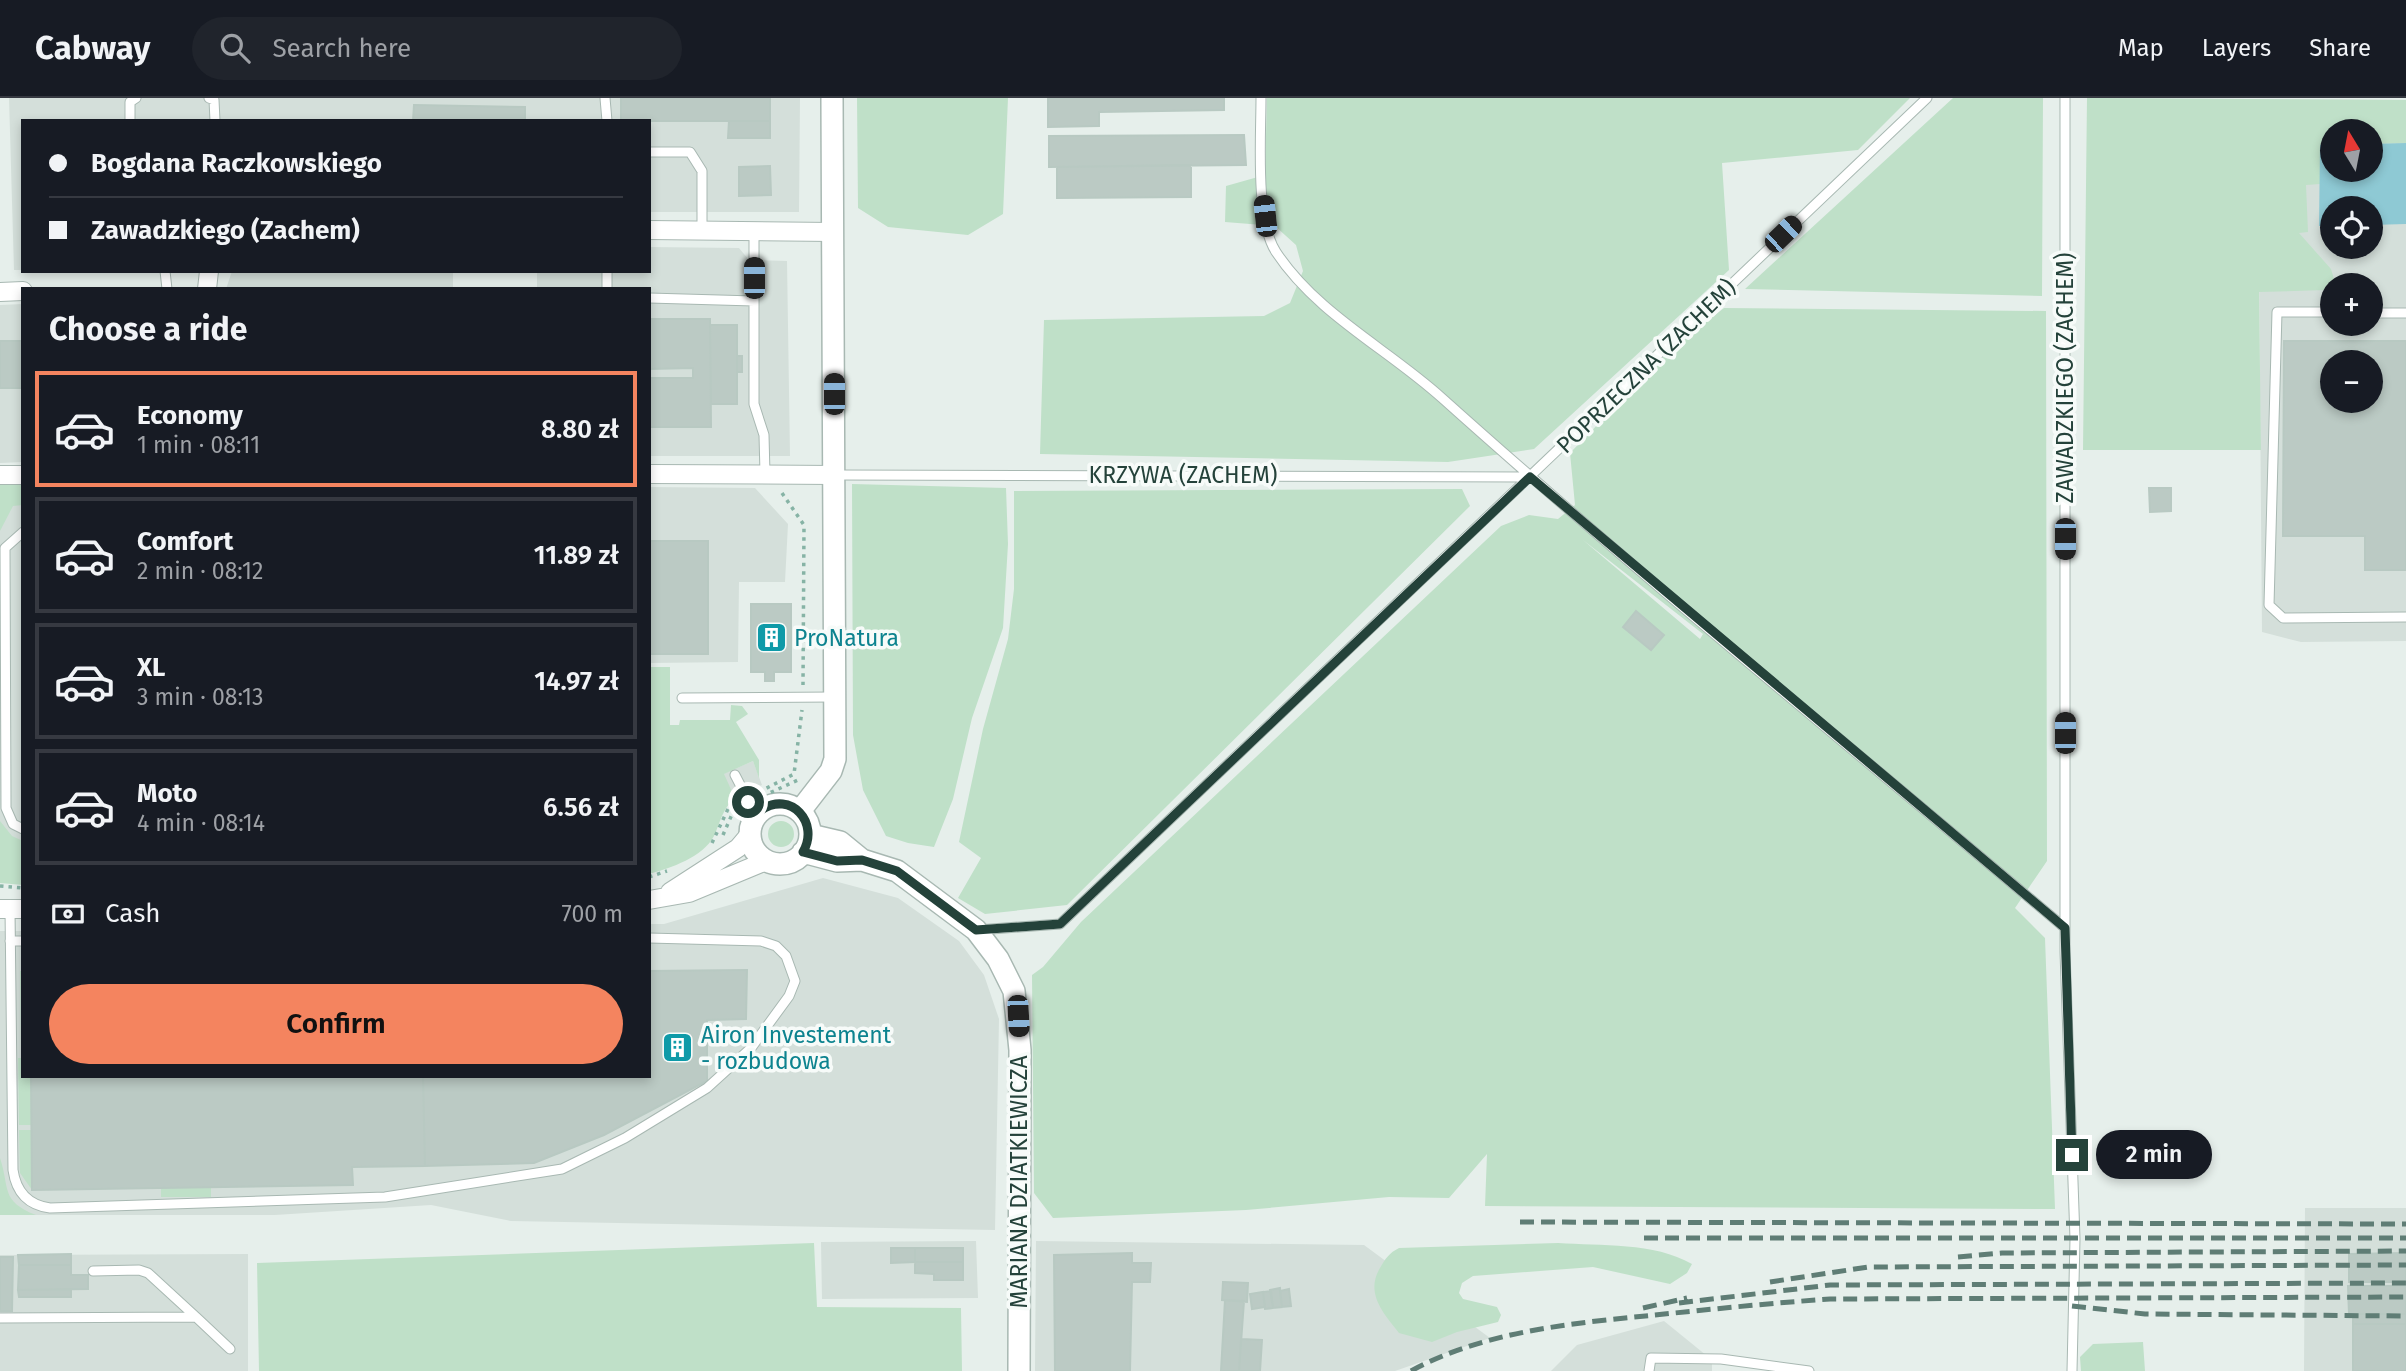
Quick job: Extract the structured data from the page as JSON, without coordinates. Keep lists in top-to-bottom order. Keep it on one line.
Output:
{"streets":{"street":["MARIANA DZIATKIEWICZA"],"lane":["POPRZECZNA (ZACHEM)","ZAWADZKIEGO (ZACHEM)","KRZYWA (ZACHEM)"]},"crossings":[["POPRZECZNA (ZACHEM)","KRZYWA (ZACHEM)"],["POPRZECZNA (ZACHEM)","MARIANA DZIATKIEWICZA"]],"places":{"building":["ProNatura","Airon Investement - rozbudowa"]},"north":"top","page":{"header":"Cabway","search":"Search here","nav":["Map","Layers","Share"],"map_buttons":["+","−"],"banner":["Bogdana Raczkowskiego","Zawadzkiego (Zachem)"],"heading":"Choose a ride","list":[{"name":"Economy","note":"1 min · 08:11","value":"8.80 zł"},{"name":"Comfort","note":"2 min · 08:12","value":"11.89 zł"},{"name":"XL","note":"3 min · 08:13","value":"14.97 zł"},{"name":"Moto","note":"4 min · 08:14","value":"6.56 zł"}],"pay":["Cash","700 m"],"buttons":"Confirm","bubble":"2 min"}}
